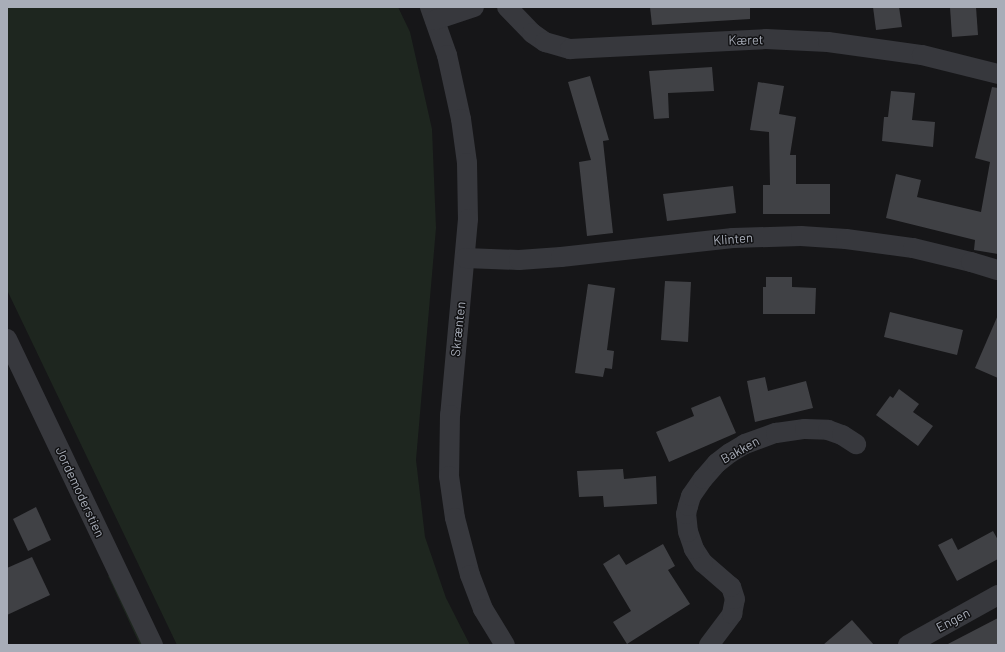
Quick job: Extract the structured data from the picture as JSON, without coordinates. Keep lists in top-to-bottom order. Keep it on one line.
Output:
{"streets":{"street":["Kæret","Klinten","Skrænten","Bakken","Jordemoderstien","Engen"]},"crossings":[["Klinten","Skrænten"]]}
